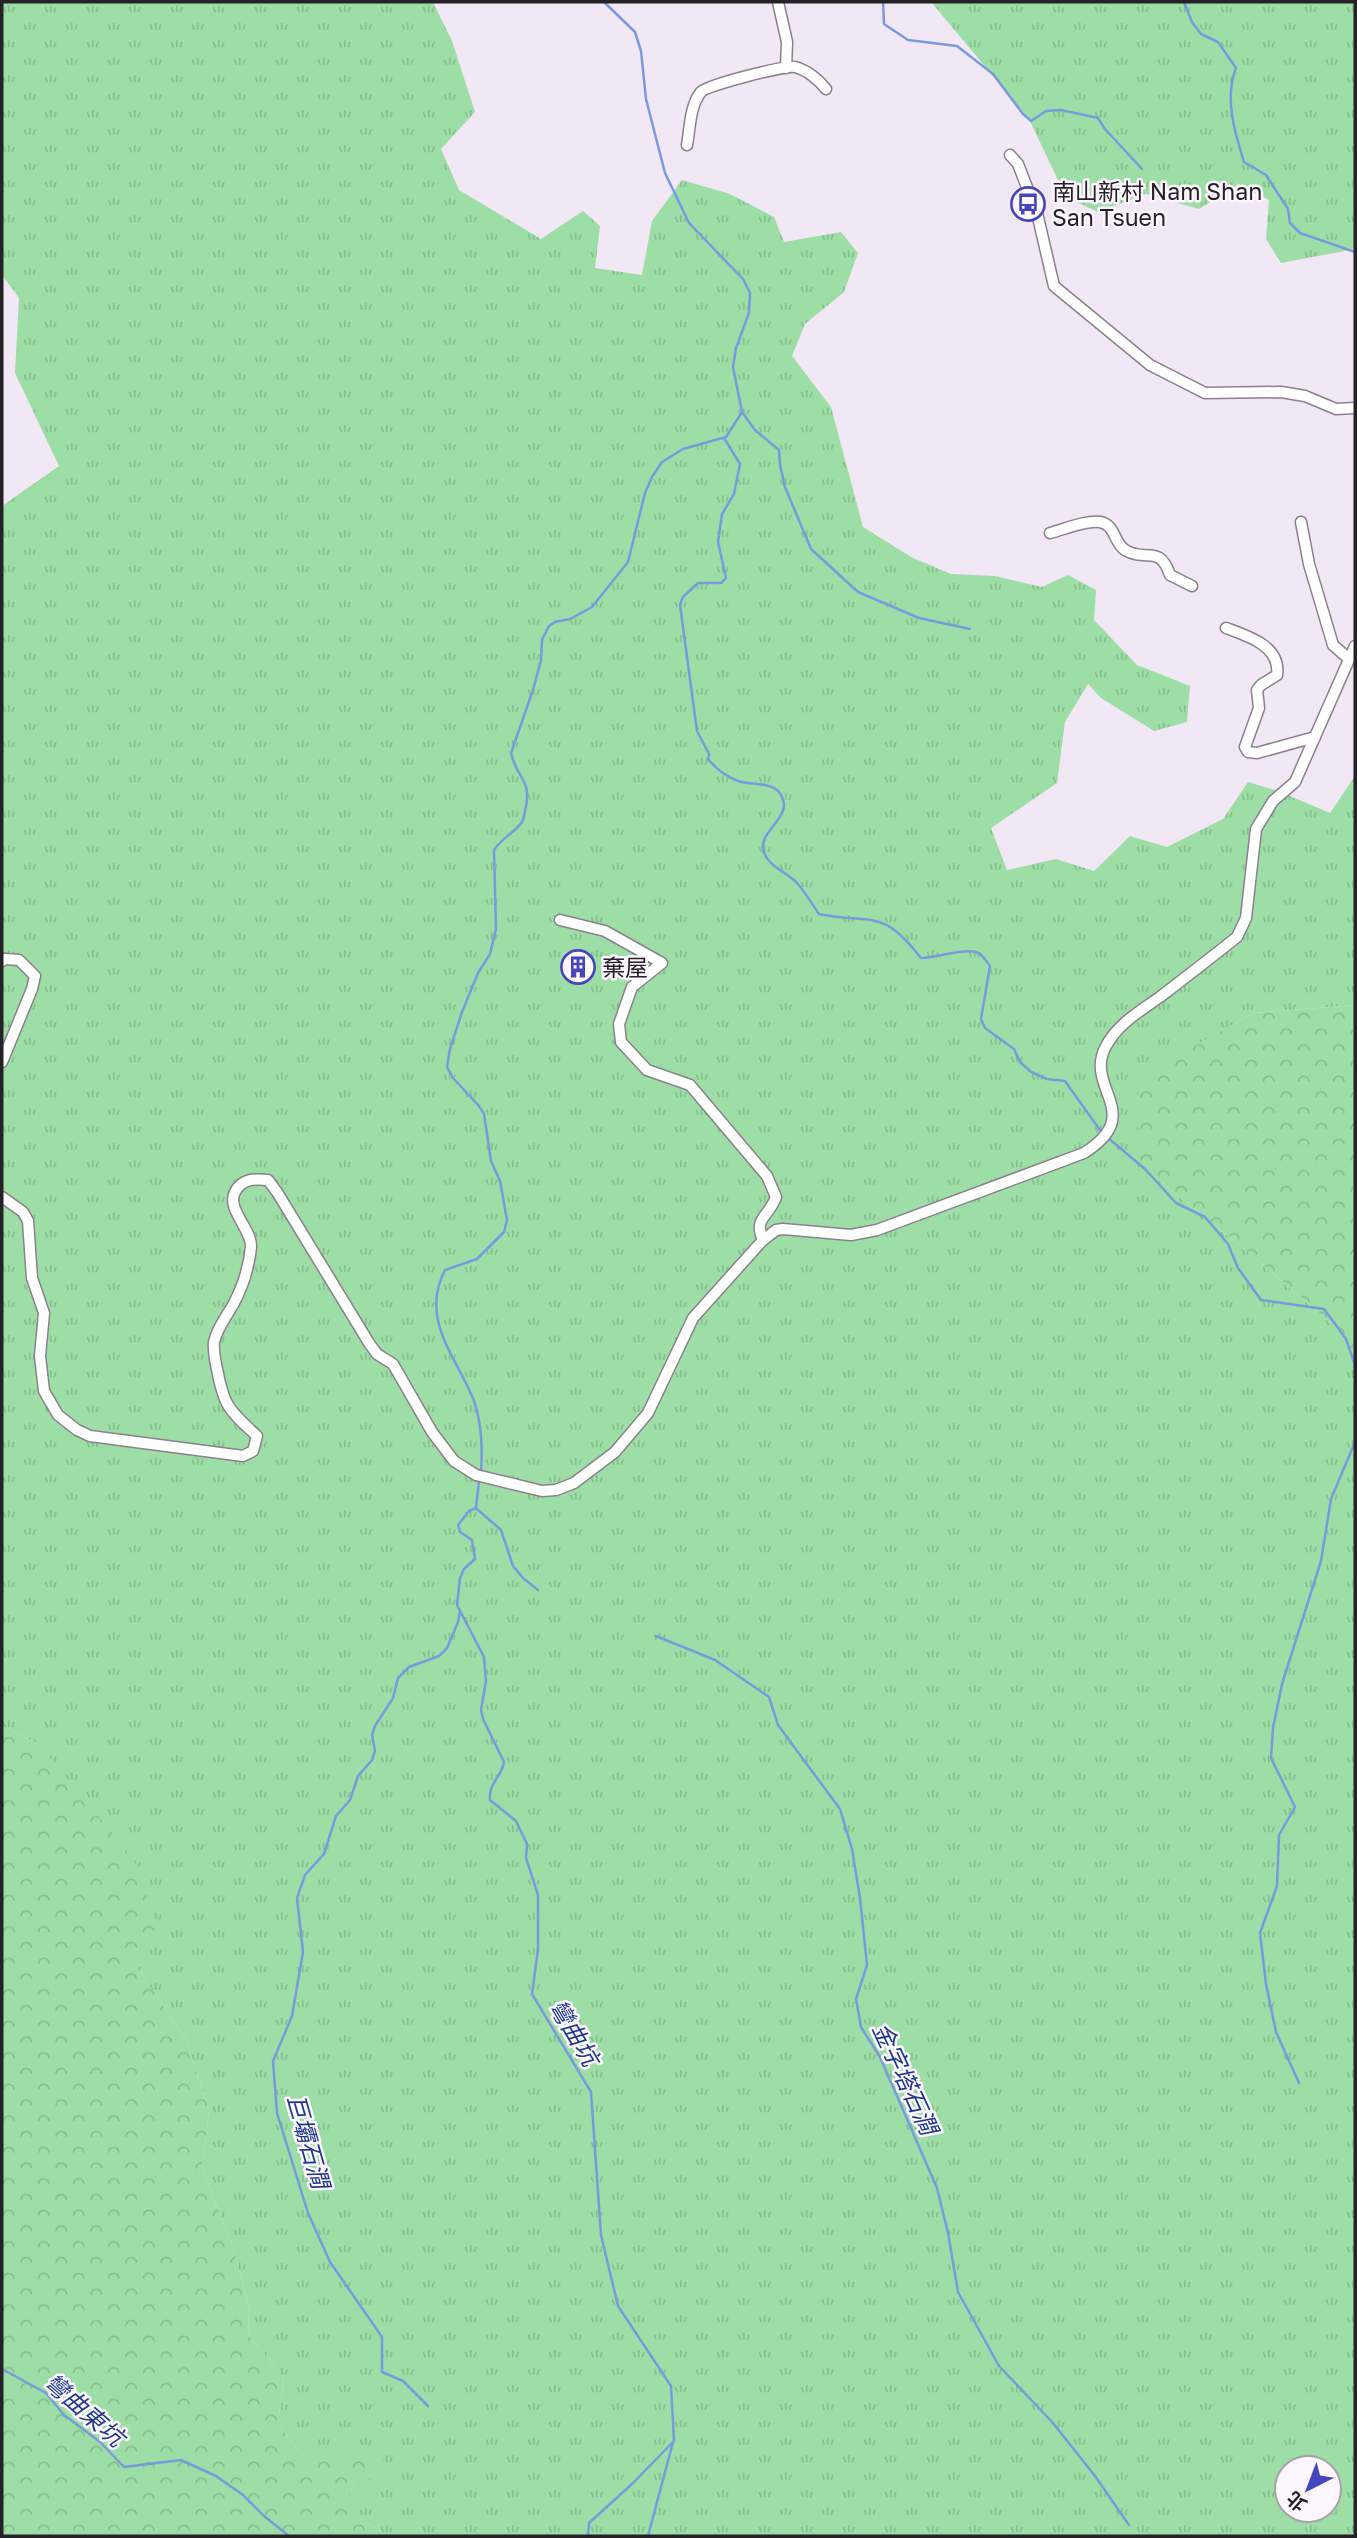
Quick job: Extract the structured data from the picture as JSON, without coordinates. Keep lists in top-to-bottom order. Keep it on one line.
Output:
{"water":["彎曲坑","金字塔石澗","巨壩石澗","彎曲東坑"],"places":{"bus stop":["南山新村 Nam Shan San Tsuen"],"building":["棄屋"]},"north":"bottom left"}
